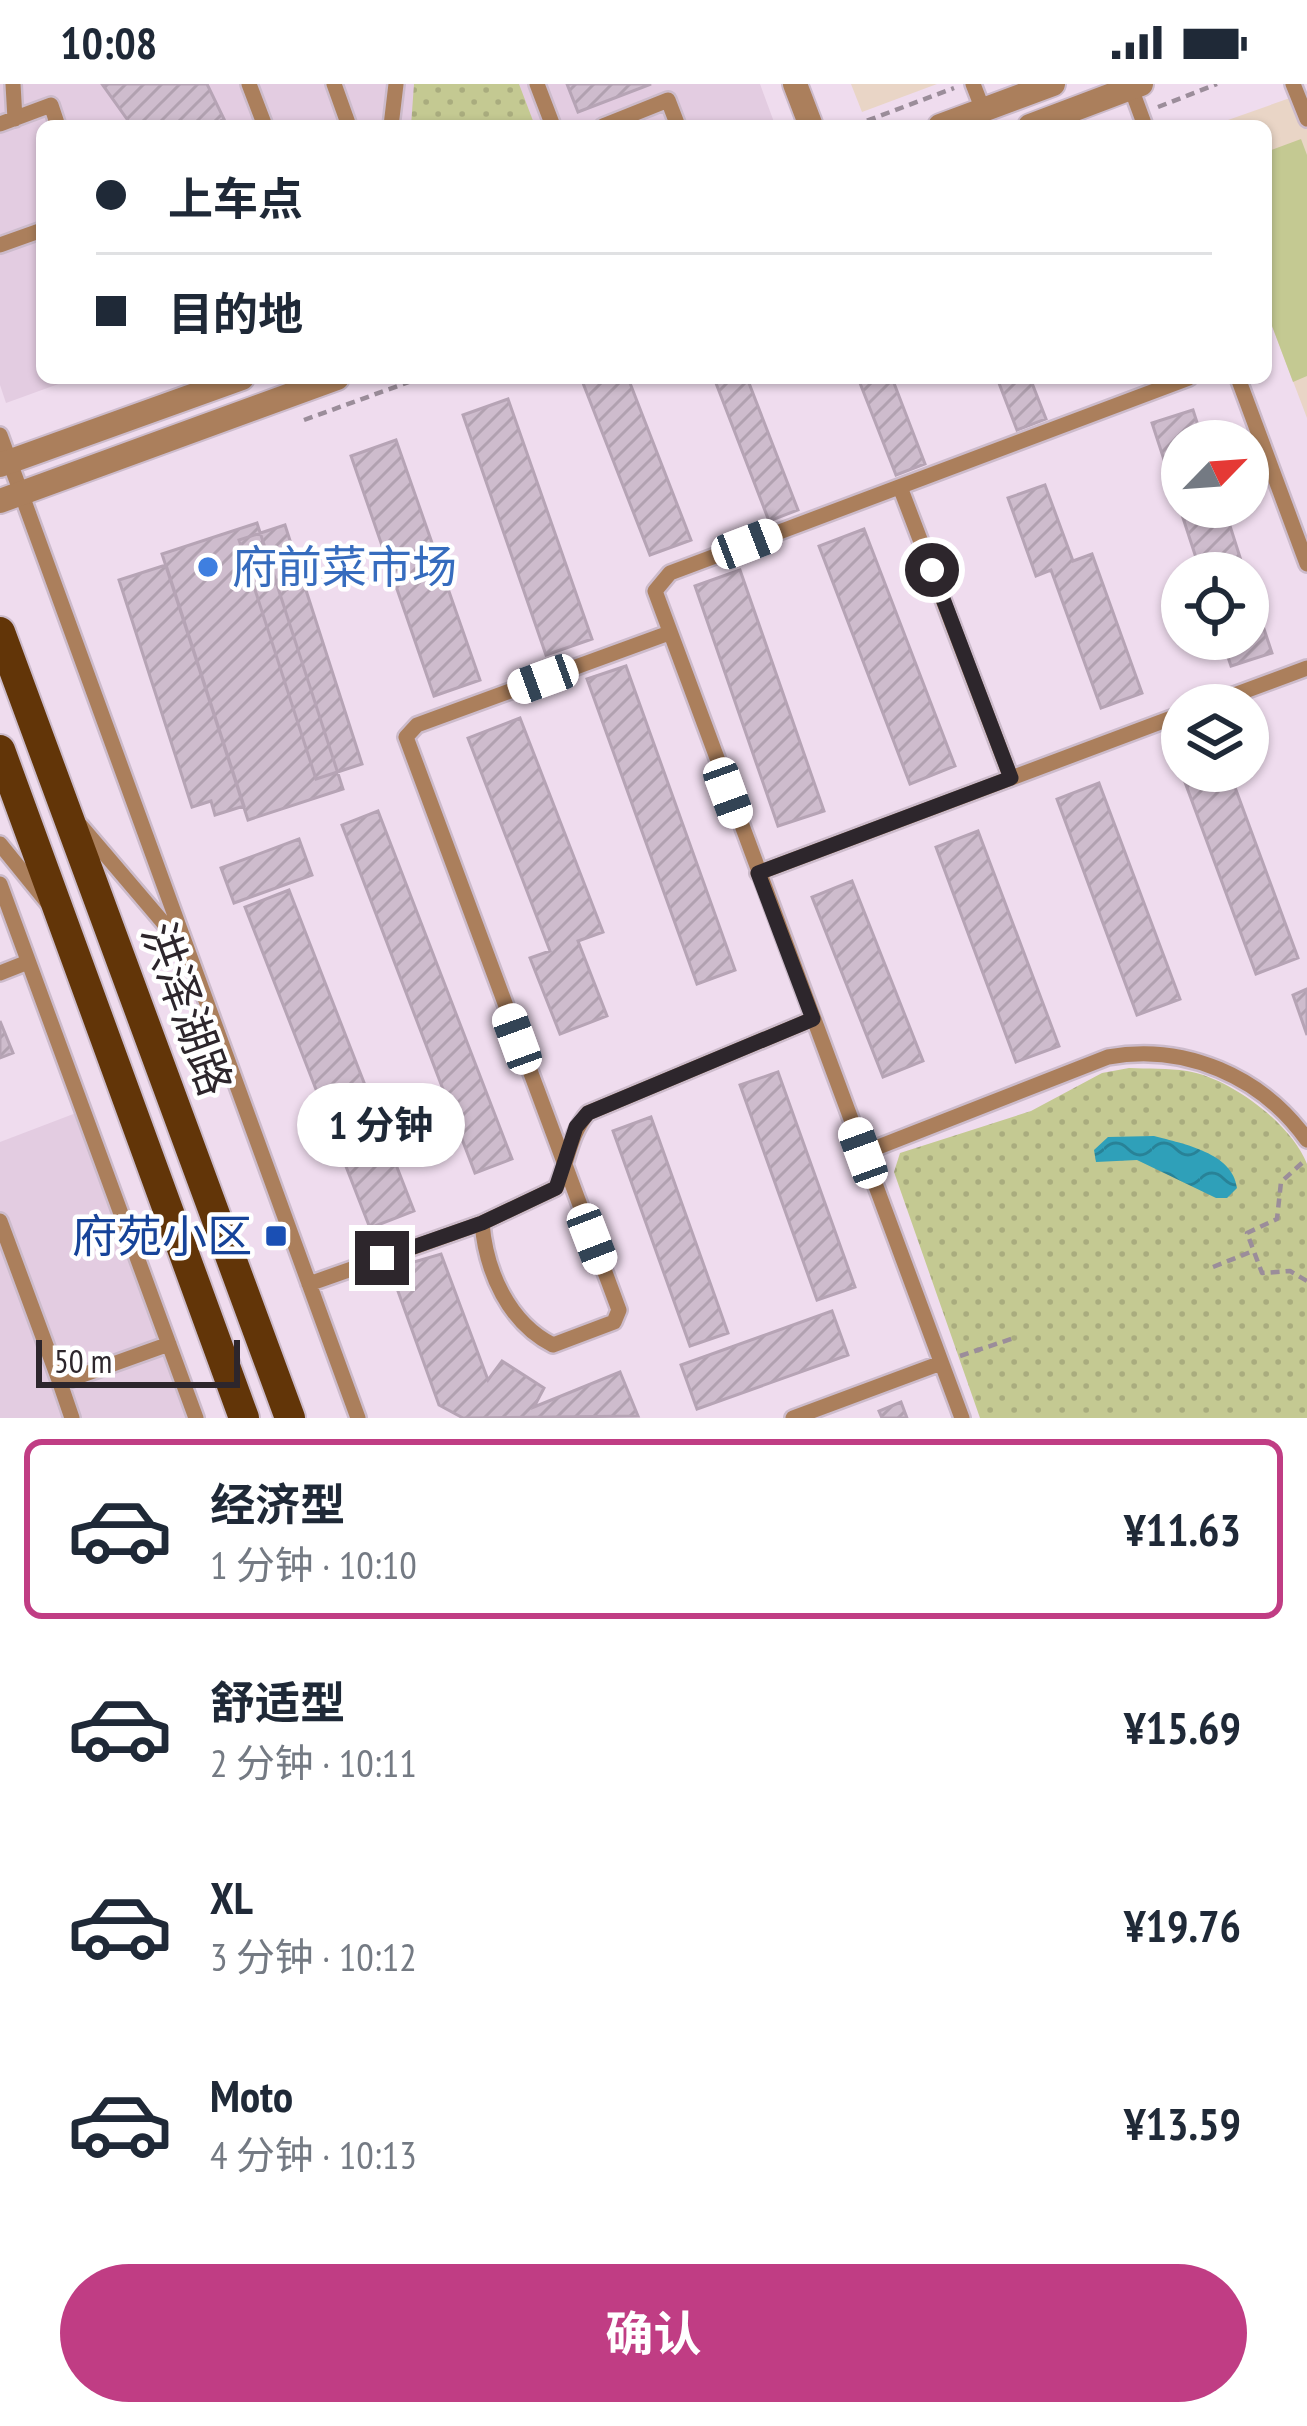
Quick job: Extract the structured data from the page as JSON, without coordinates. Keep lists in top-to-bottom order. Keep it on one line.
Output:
{"streets":{"main road":["洪泽湖路"]},"places":{"other":["府前菜市场"],"transit":["府苑小区"]},"scale_bar":"50 m","north":"top right","page":{"status":"10:08","banner":["上车点","目的地"],"bubble":"1 分钟","scale":"50 m","list":[{"name":"经济型","note":"1 分钟 · 10:10","value":"¥11.63"},{"name":"舒适型","note":"2 分钟 · 10:11","value":"¥15.69"},{"name":"XL","note":"3 分钟 · 10:12","value":"¥19.76"},{"name":"Moto","note":"4 分钟 · 10:13","value":"¥13.59"}],"buttons":"确认"}}
